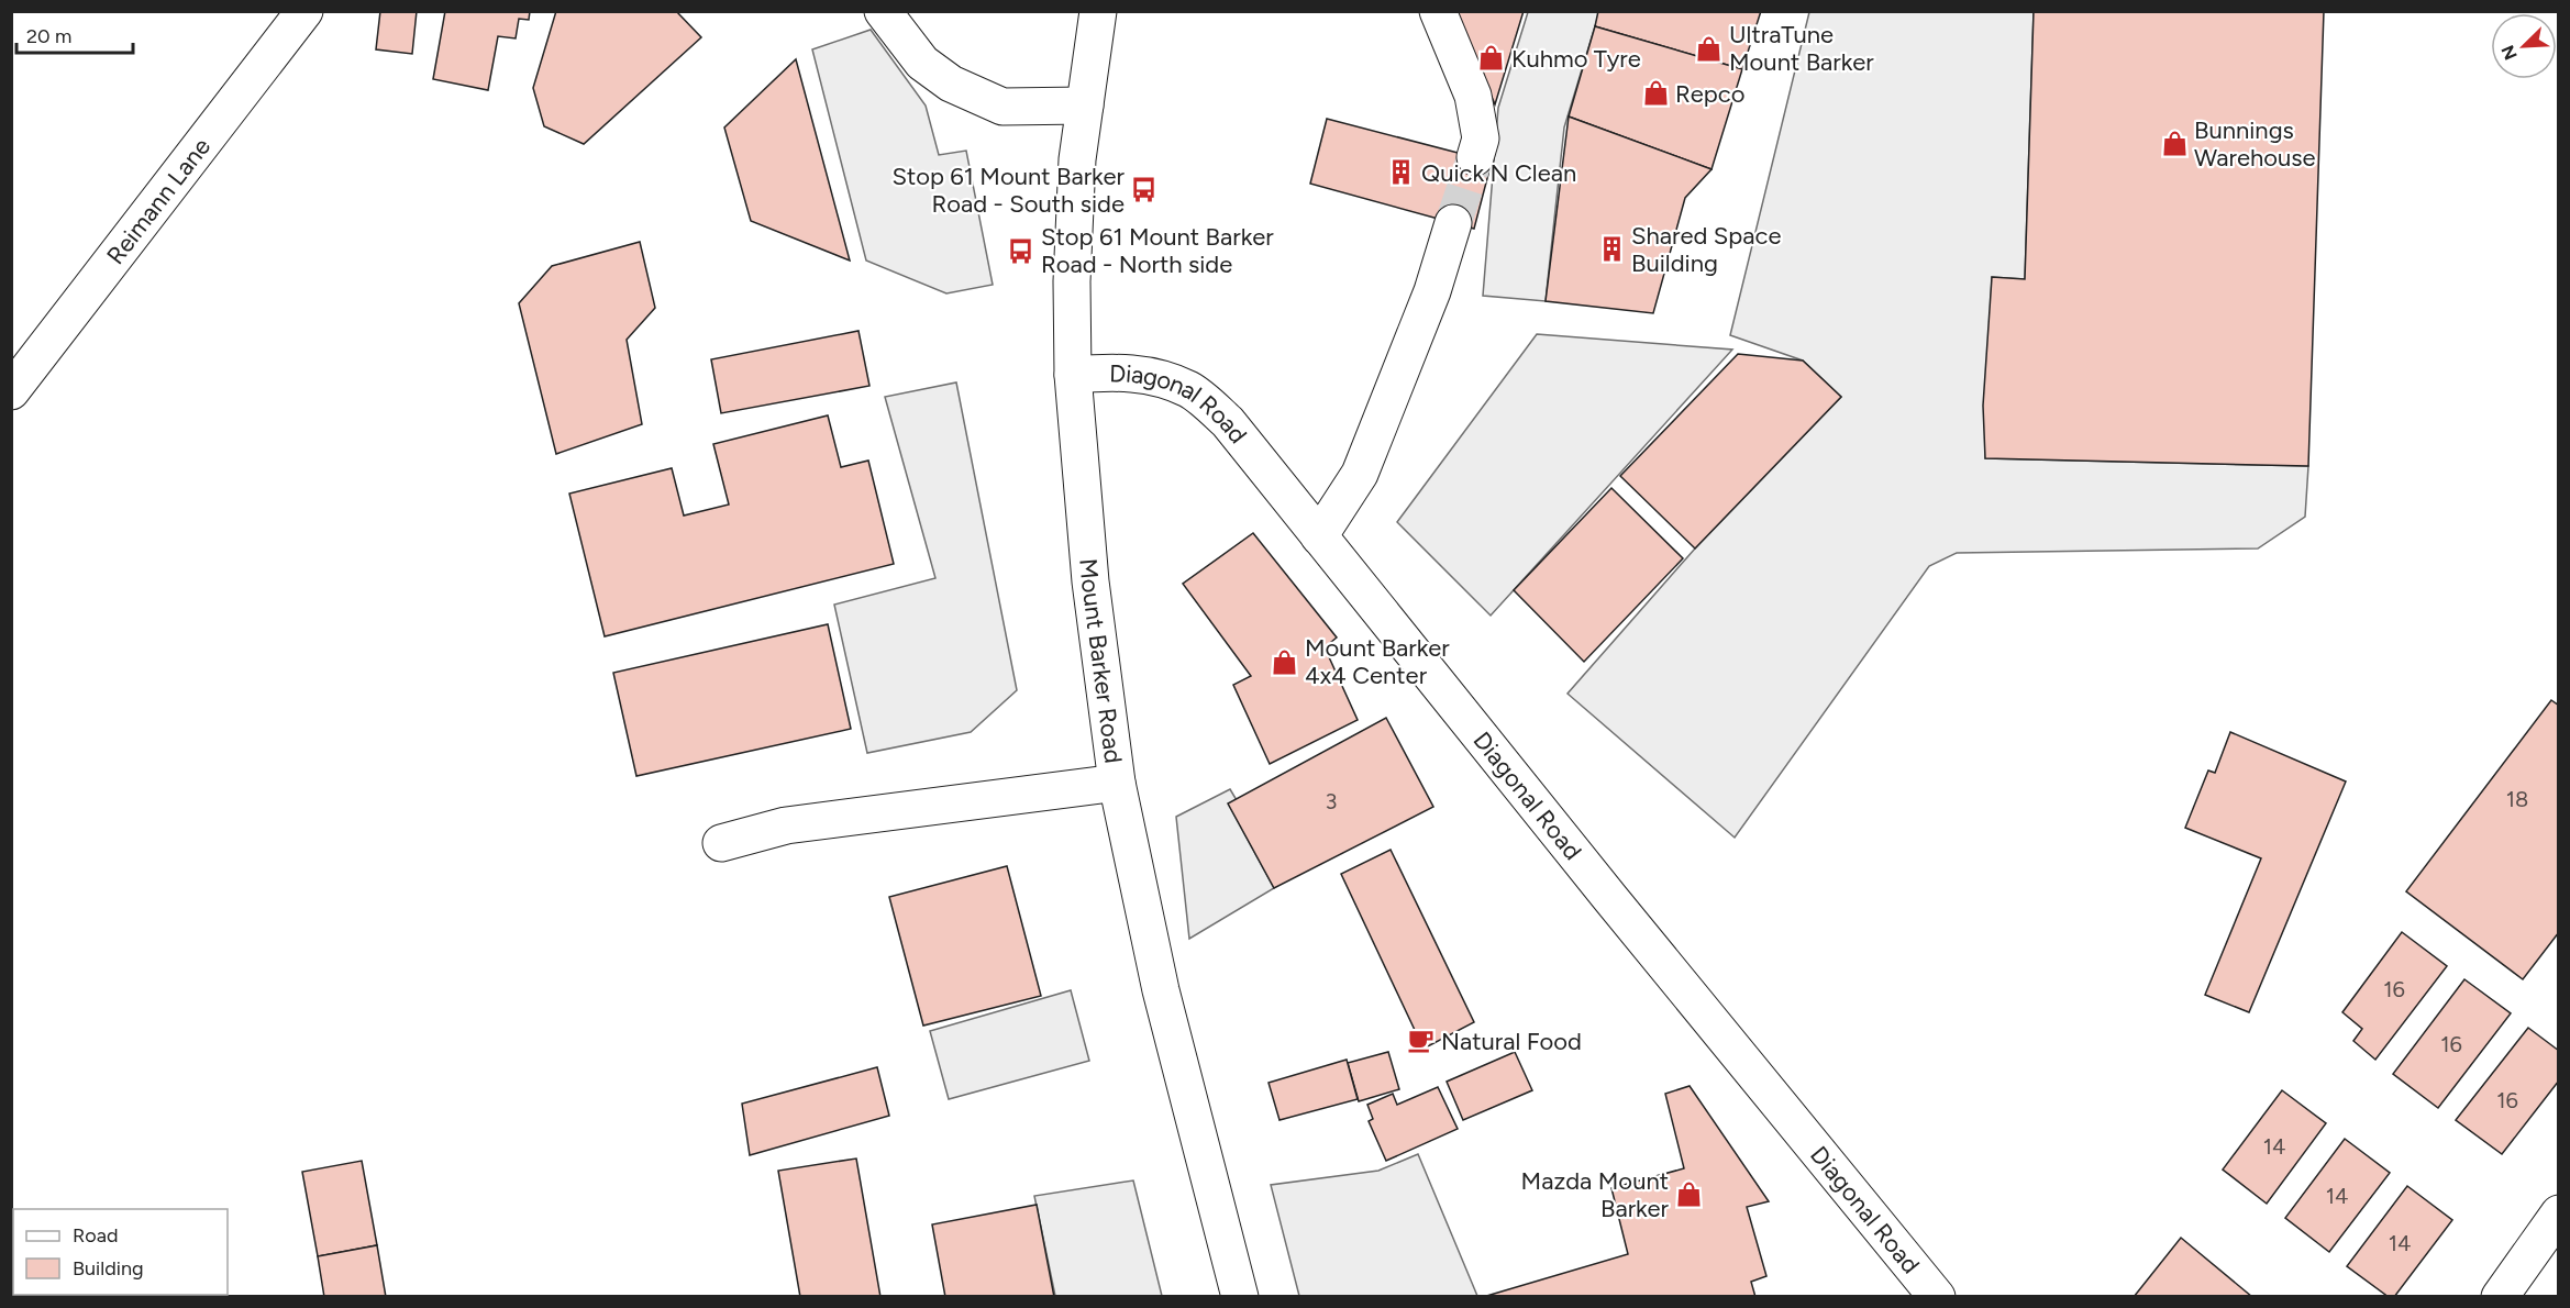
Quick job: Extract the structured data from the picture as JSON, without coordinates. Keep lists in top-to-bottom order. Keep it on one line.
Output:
{"streets":{"street":["Reimann Lane","Diagonal Road","Mount Barker Road"]},"crossings":[["Diagonal Road","Mount Barker Road"]],"places":{"shop":["UltraTune Mount Barker","Kuhmo Tyre","Repco","Bunnings Warehouse","Mount Barker 4x4 Center","Mazda Mount Barker"],"building":["Quick N Clean","Shared Space Building"],"bus stop":["Stop 61 Mount Barker Road - South side","Stop 61 Mount Barker Road - North side"],"cafe":["Natural Food"]},"house_numbers":["18","3","16","16","16","14","14","14"],"legend":["Road","Building"],"scale_bar":"20 m","north":"bottom left"}
